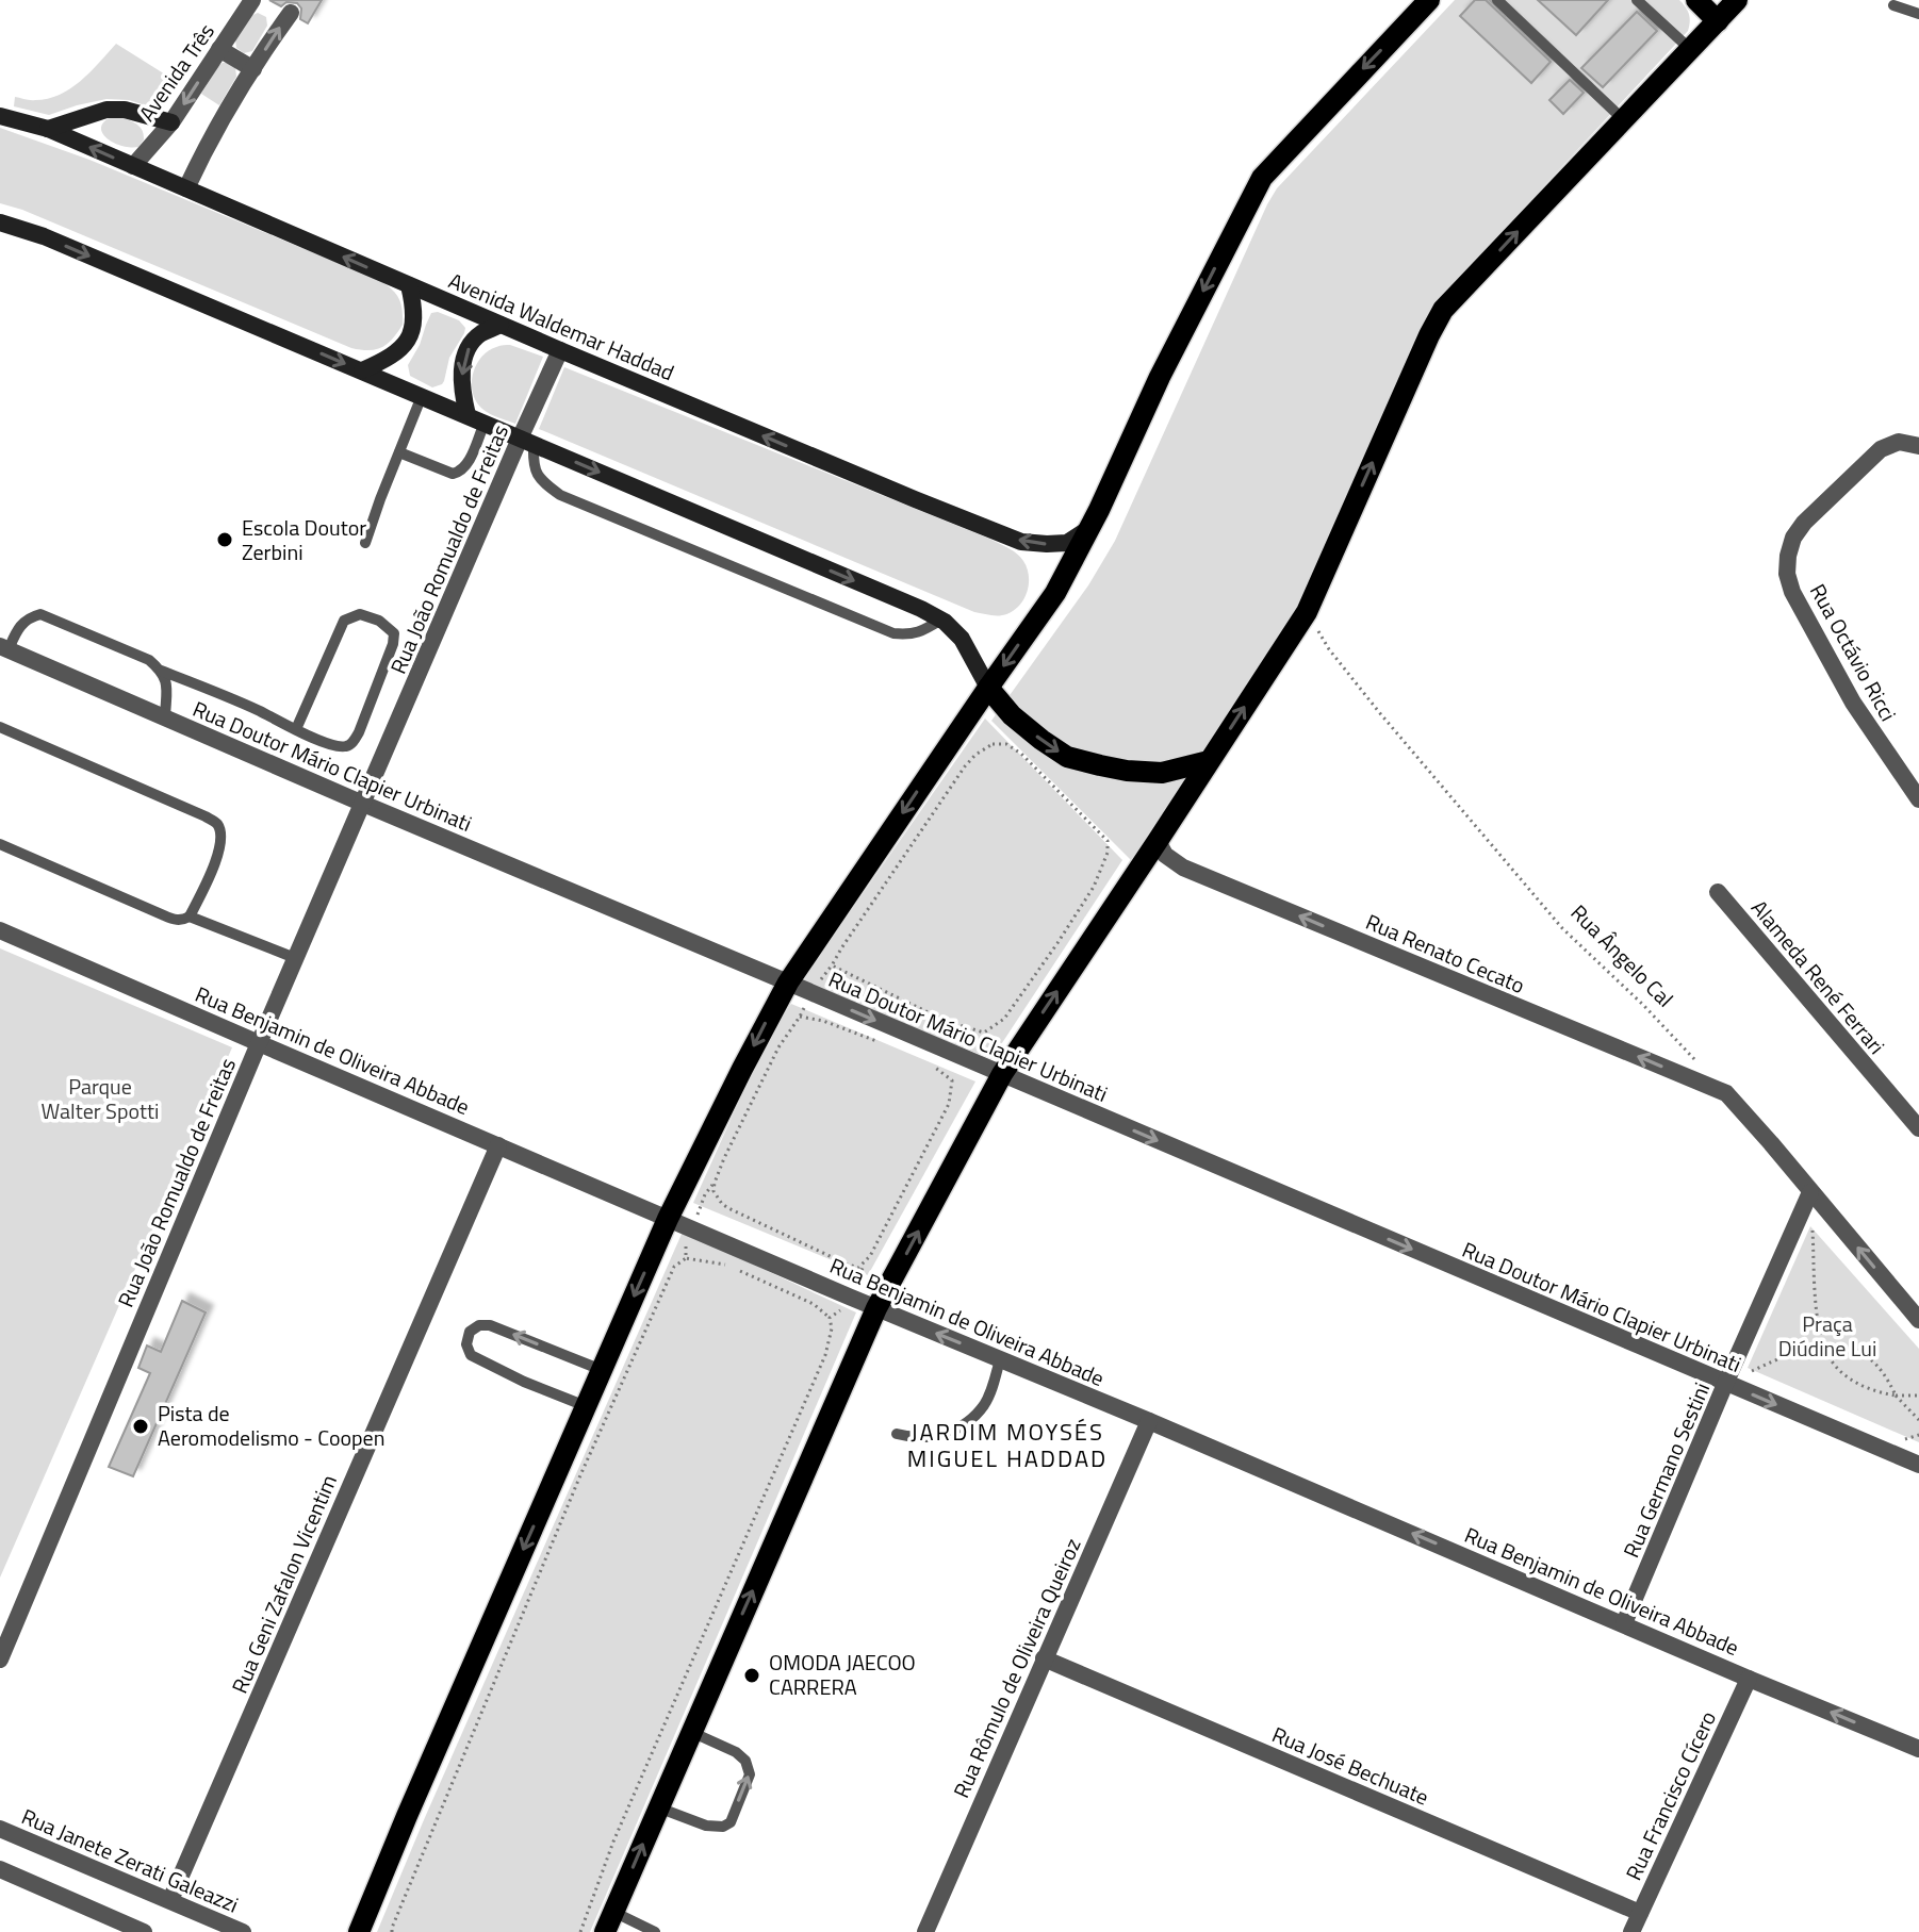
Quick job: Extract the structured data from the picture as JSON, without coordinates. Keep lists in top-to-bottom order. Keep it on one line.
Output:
{"streets":{"main road":["Avenida Waldemar Haddad"],"street":["Avenida Três","Rua João Romualdo de Freitas","Rua Octávio Ricci","Rua Doutor Mário Clapier Urbinati","Rua Renato Cecato","Alameda René Ferrari","Rua Benjamin de Oliveira Abbade","Rua Germano Sestini","Rua Geni Zafalon Vicentim","Rua Rômulo de Oliveira Queiroz","Rua José Bechuate","Rua Francisco Cícero","Rua Janete Zerati Galeazzi"],"path":["Rua Ângelo Cal"]},"crossings":[["Avenida Três","Avenida Waldemar Haddad"],["Avenida Waldemar Haddad","Rua João Romualdo de Freitas"],["Rua João Romualdo de Freitas","Rua Doutor Mário Clapier Urbinati"],["Rua João Romualdo de Freitas","Rua Benjamin de Oliveira Abbade"],["Rua Doutor Mário Clapier Urbinati","Rua Germano Sestini"],["Rua Renato Cecato","Rua Germano Sestini"],["Rua Benjamin de Oliveira Abbade","Rua Germano Sestini"],["Rua Benjamin de Oliveira Abbade","Rua Geni Zafalon Vicentim"],["Rua Benjamin de Oliveira Abbade","Rua Rômulo de Oliveira Queiroz"],["Rua Benjamin de Oliveira Abbade","Rua Francisco Cícero"],["Rua Geni Zafalon Vicentim","Rua Janete Zerati Galeazzi"],["Rua Rômulo de Oliveira Queiroz","Rua José Bechuate"],["Rua José Bechuate","Rua Francisco Cícero"]],"one_way":["Rua Doutor Mário Clapier Urbinati","Rua Renato Cecato","Rua Benjamin de Oliveira Abbade"],"districts":["JARDIM MOYSÉS MIGUEL HADDAD"],"parks":["Parque Walter Spotti","Praça Diúdine Lui"],"places":["Escola Doutor Zerbini","Pista de Aeromodelismo - Coopen","OMODA JAECOO CARRERA"]}
